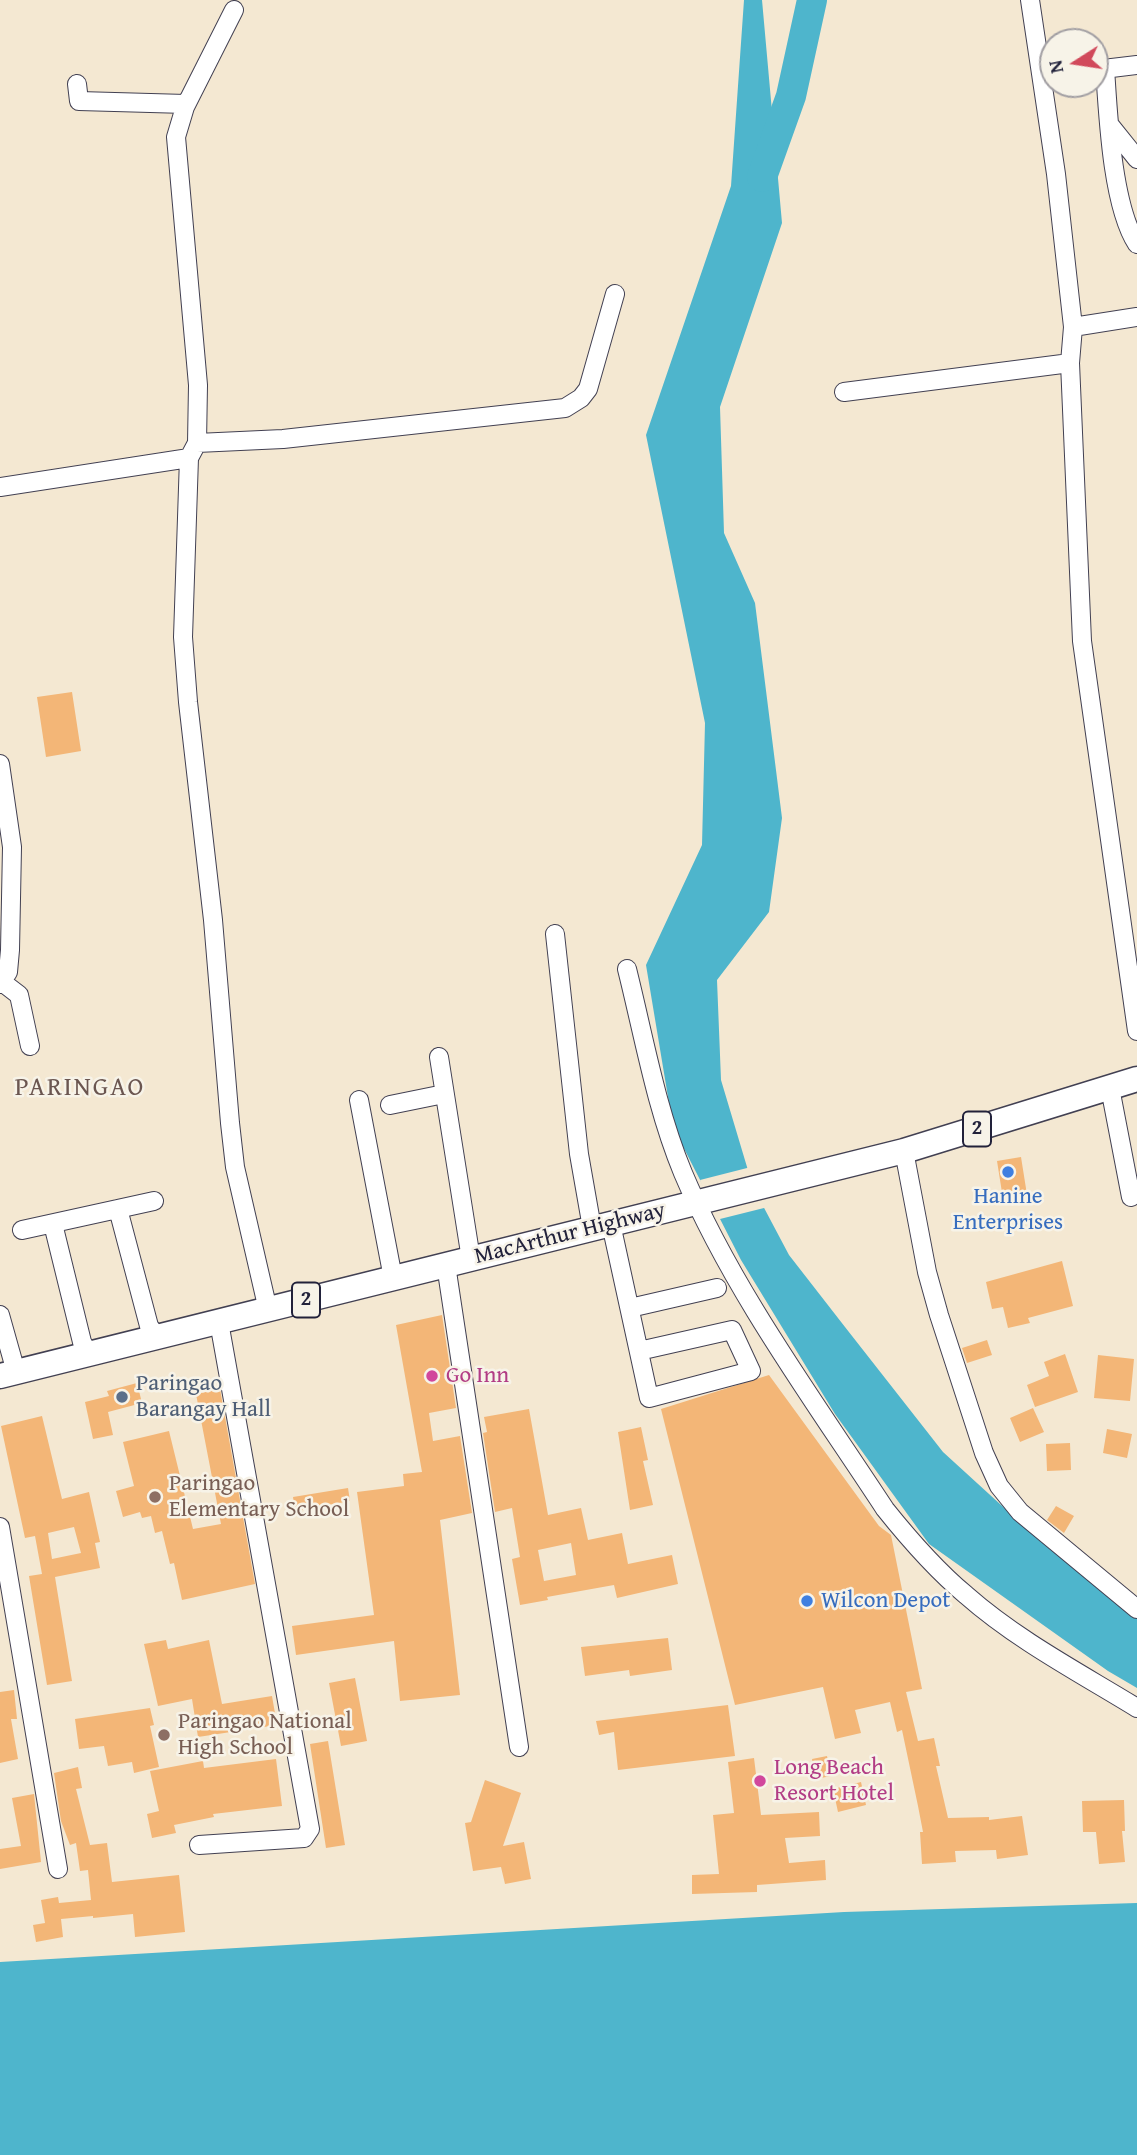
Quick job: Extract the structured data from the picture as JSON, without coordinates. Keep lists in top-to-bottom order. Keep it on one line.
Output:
{"streets":{"highway":["2","MacArthur Highway"]},"districts":["PARINGAO"],"places":["Hanine Enterprises","Go Inn","Paringao Barangay Hall","Paringao Elementary School","Wilcon Depot","Paringao National High School","Long Beach Resort Hotel"],"north":"left"}
